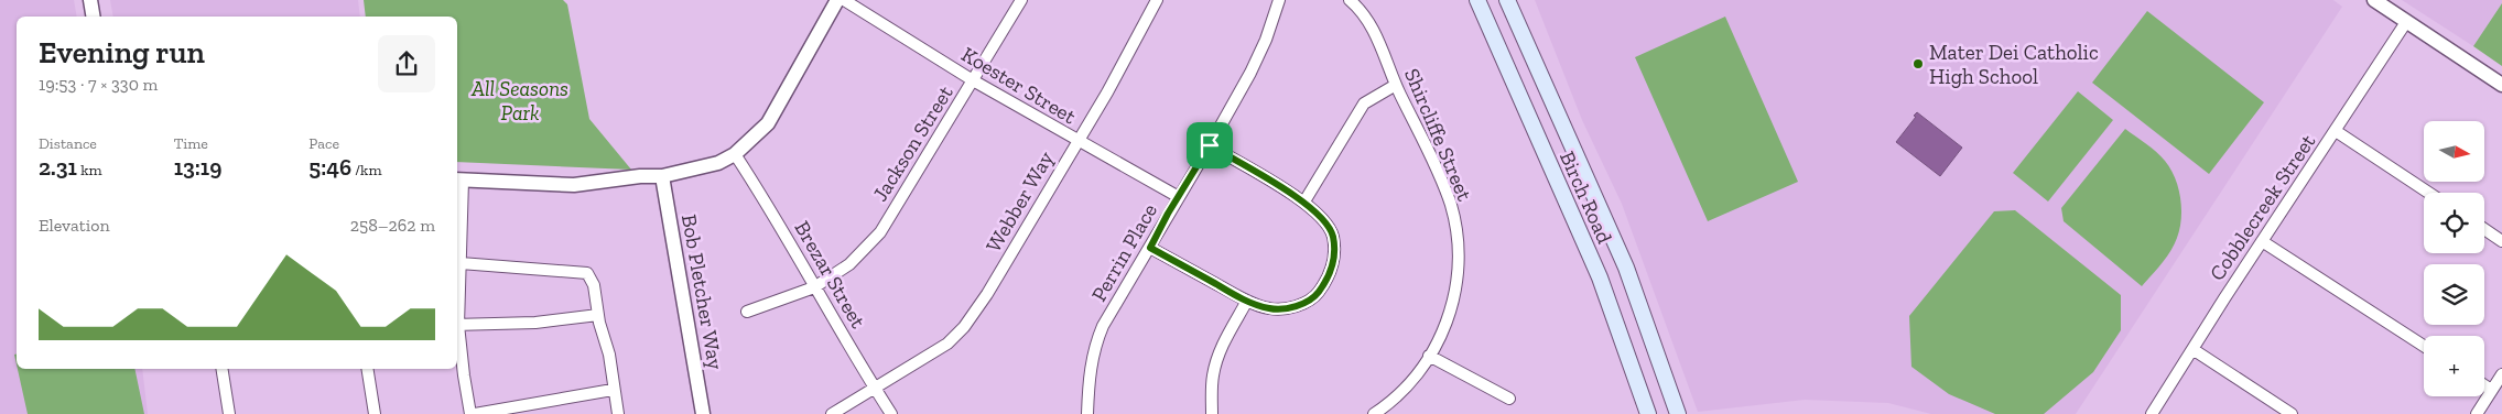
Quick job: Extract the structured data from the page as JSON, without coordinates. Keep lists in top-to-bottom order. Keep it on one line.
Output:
{"streets":{"main road":["Birch Road"],"street":["Koester Street","Shircliffe Street","Jackson Street","Webber Way","Cobblecreek Street","Perrin Place","Brezar Street","Bob Pletcher Way"]},"crossings":[["Koester Street","Jackson Street"],["Koester Street","Webber Way"],["Koester Street","Perrin Place"],["Jackson Street","Brezar Street"],["Webber Way","Brezar Street"]],"parks":["All Seasons Park"],"places":["Mater Dei Catholic High School"],"north":"right","page":{"heading":["Evening run","19:53 · 7 × 330 m"],"stats":[["Distance","2.31 km"],["Time","13:19"],["Pace","5:46 /km"]],"map_buttons":"+","chart":["Elevation","258–262 m"]}}
